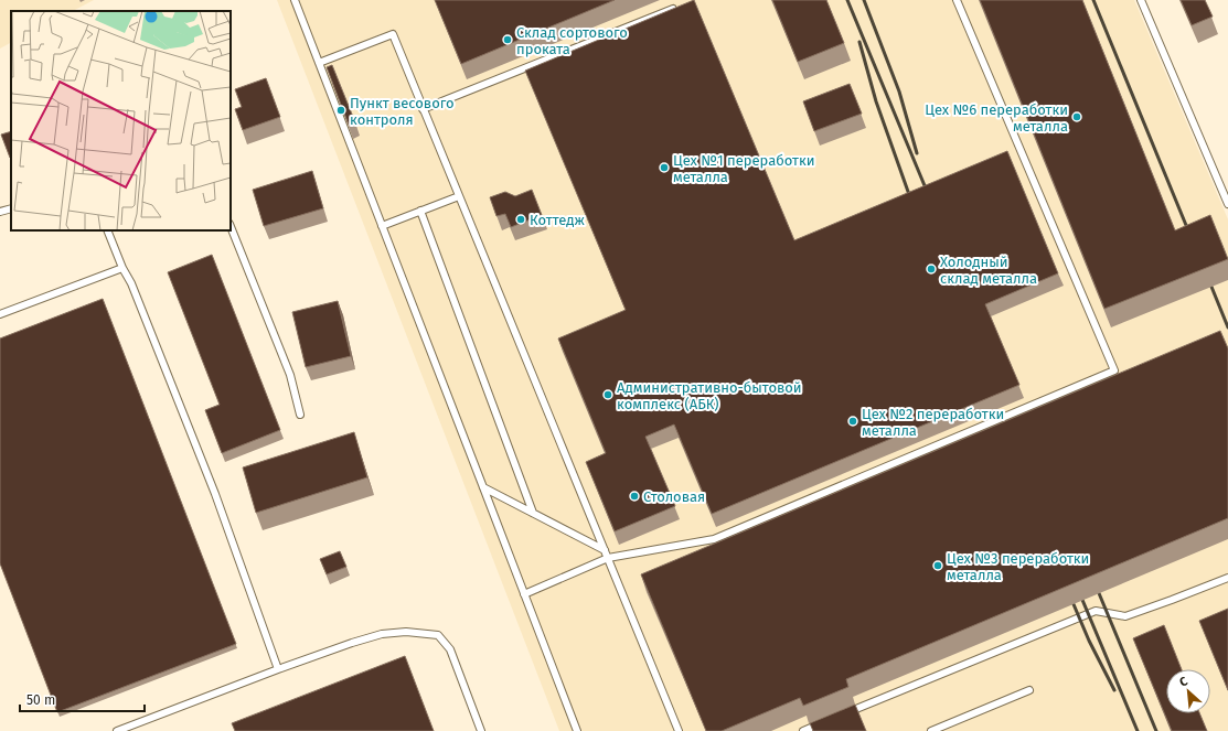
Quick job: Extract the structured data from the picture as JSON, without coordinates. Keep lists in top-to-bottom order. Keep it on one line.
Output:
{"places":["Склад сортового проката","Пункт весового контроля","Цех №6 переработки металла","Цех №1 переработки металла","Коттедж","Холодный склад металла","Административно-бытовой комплекс (АБК)","Цех №2 переработки металла","Столовая","Цех №3 переработки металла"],"scale_bar":"50 m","north":"top left"}
